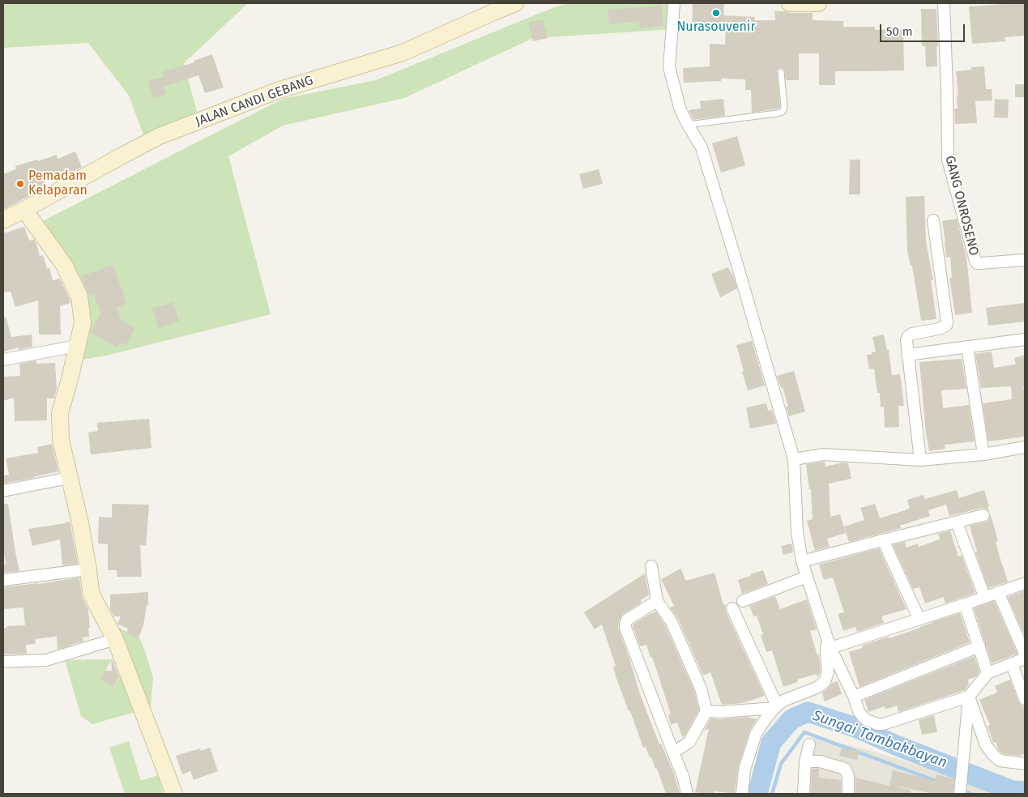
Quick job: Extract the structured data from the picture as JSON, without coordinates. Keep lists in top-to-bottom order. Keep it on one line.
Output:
{"streets":{"street":["JALAN CANDI GEBANG","GANG ONROSENO"]},"water":["Sungai Tambakbayan"],"places":["Nurasouvenir","Pemadam Kelaparan"],"scale_bar":"50 m"}
